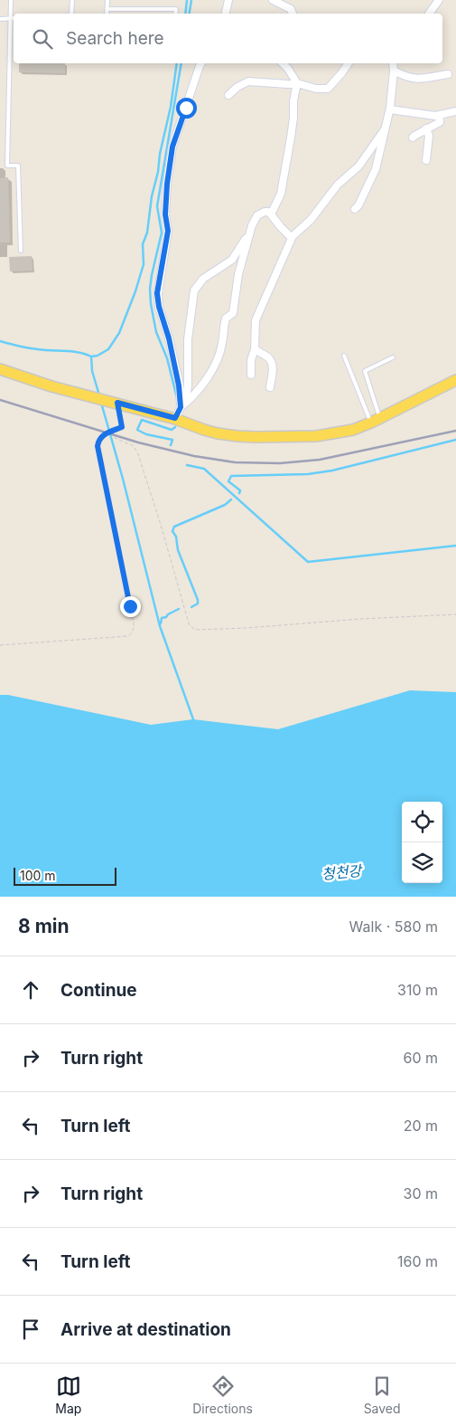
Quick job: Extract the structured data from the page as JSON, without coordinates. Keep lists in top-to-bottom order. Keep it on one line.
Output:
{"water":["청천강"],"scale_bar":"100 m","page":{"search":"Search here","scale":"100 m","heading":["8 min","Walk · 580 m"],"list":[["Continue","310 m"],["Turn right","60 m"],["Turn left","20 m"],["Turn right","30 m"],["Turn left","160 m"],"Arrive at destination"],"nav":["Map","Directions","Saved"]}}
